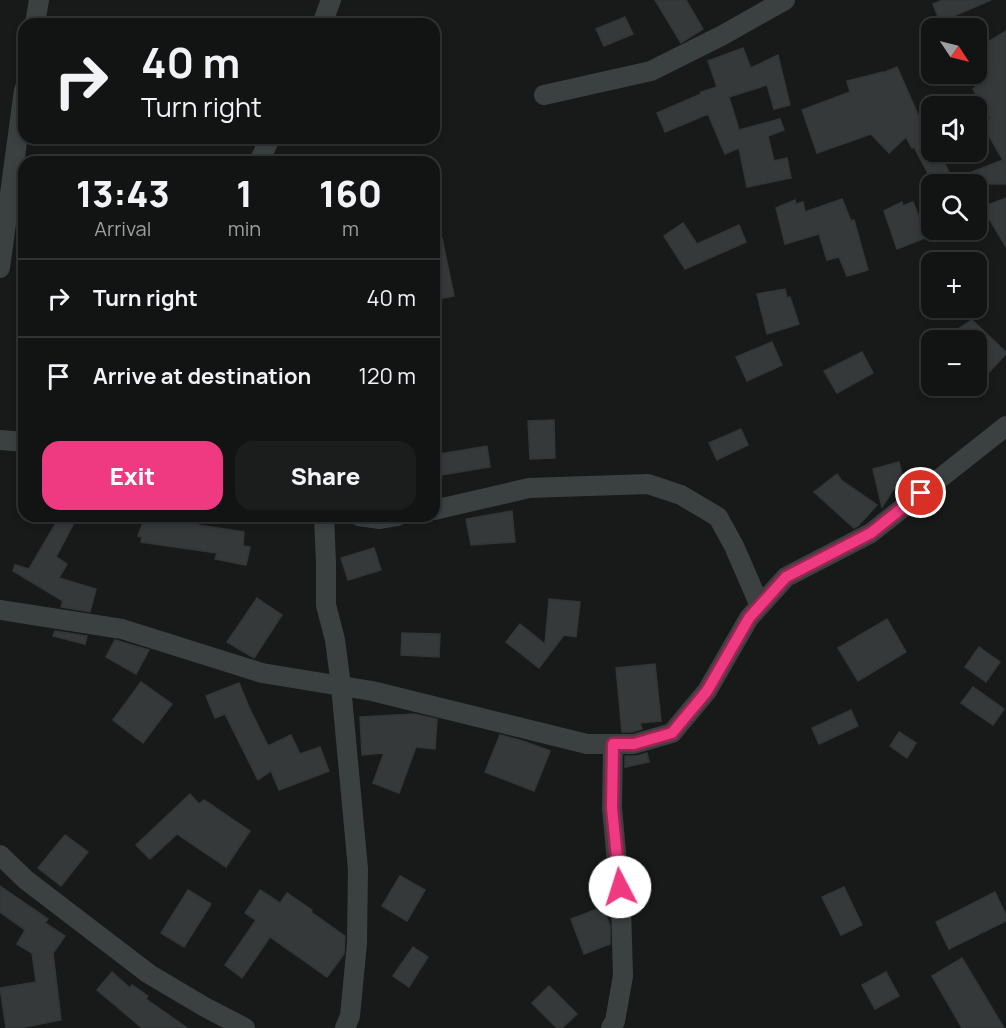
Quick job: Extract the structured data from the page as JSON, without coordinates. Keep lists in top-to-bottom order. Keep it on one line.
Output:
{"north":"bottom right","page":{"map_buttons":["+","−"],"turn":["40 m","Turn right"],"eta":["13:43","Arrival","1","min","160","m"],"list":[{"name":"Turn right","value":"40 m"},{"name":"Arrive at destination","value":"120 m"}],"buttons":["Exit","Share"]}}
